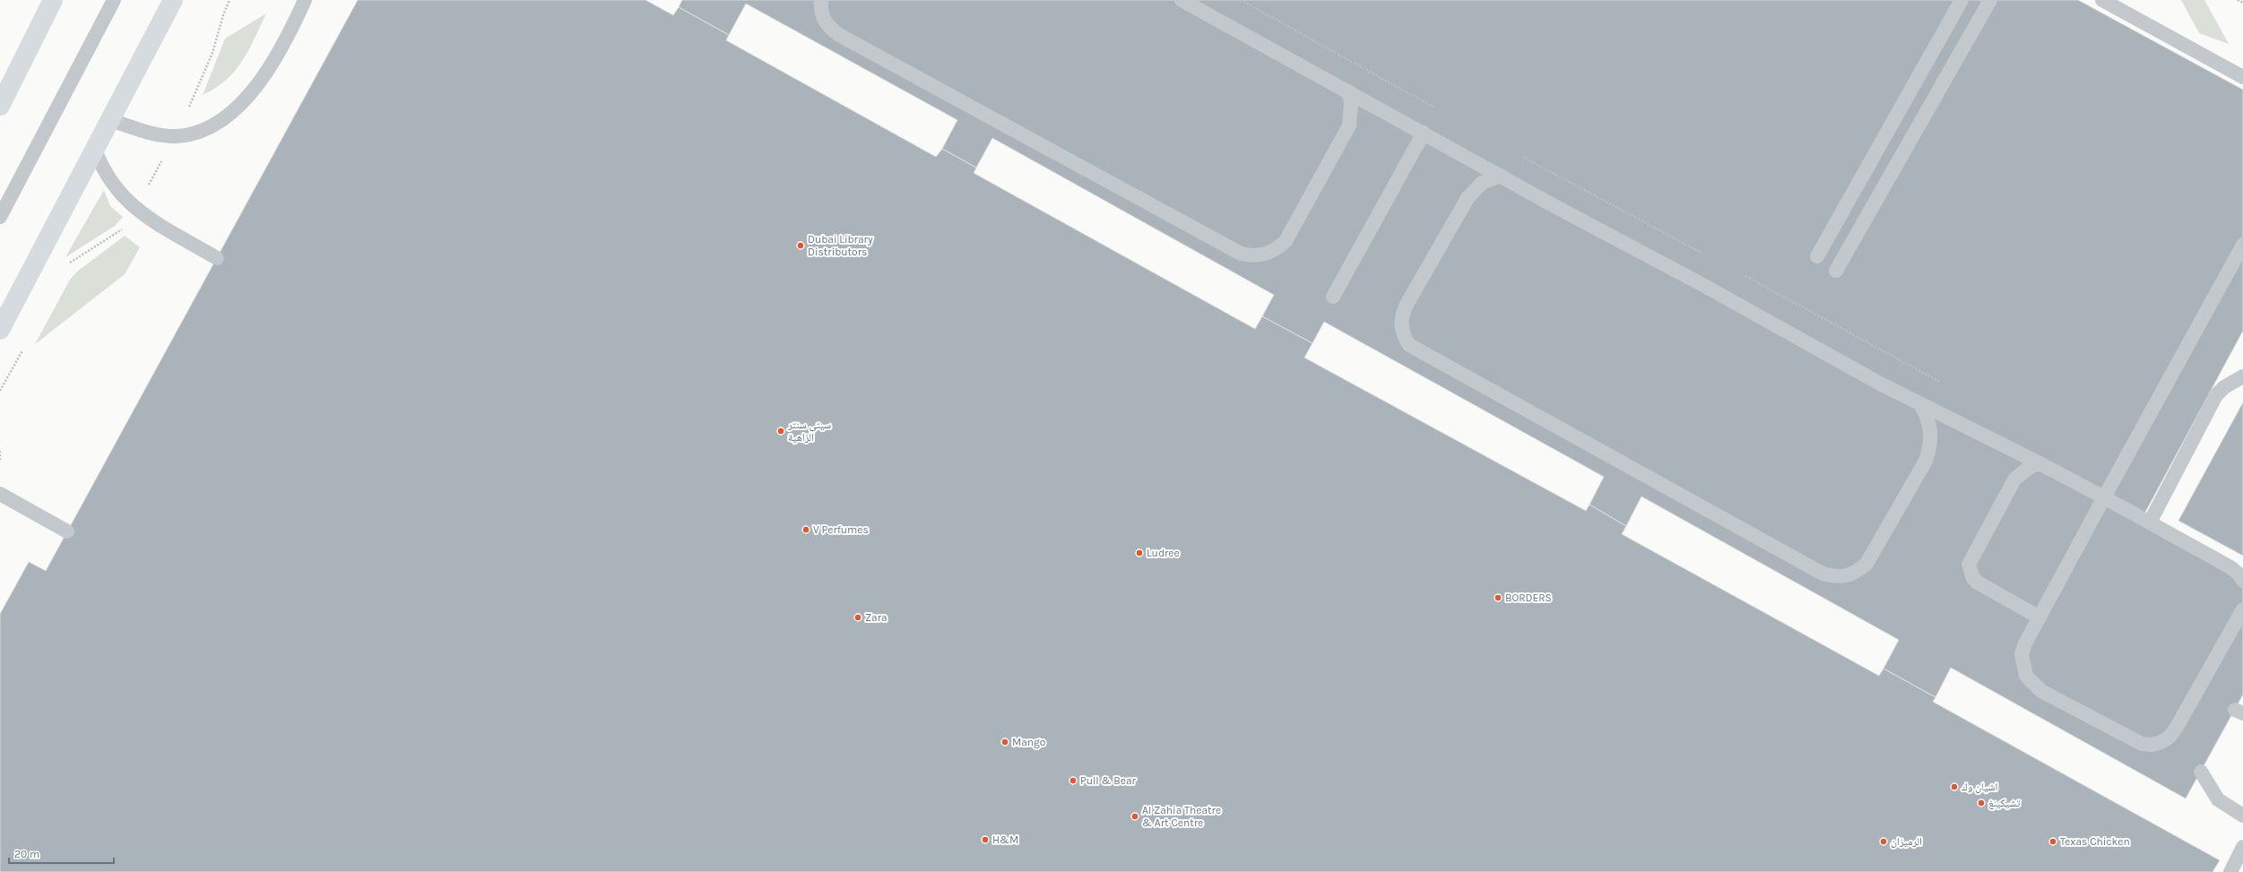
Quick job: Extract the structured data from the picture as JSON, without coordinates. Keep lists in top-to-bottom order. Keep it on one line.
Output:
{"places":["Dubai Library Distributors","سيتي سنتر الزاهية","V Perfumes","Ludree","BORDERS","Zara","Mango","Pull & Bear","اشيان وك","تشيكينغ","Al Zahia Theatre & Art Centre","H&M","الرميزان","Texas Chicken"],"scale_bar":"20 m"}
